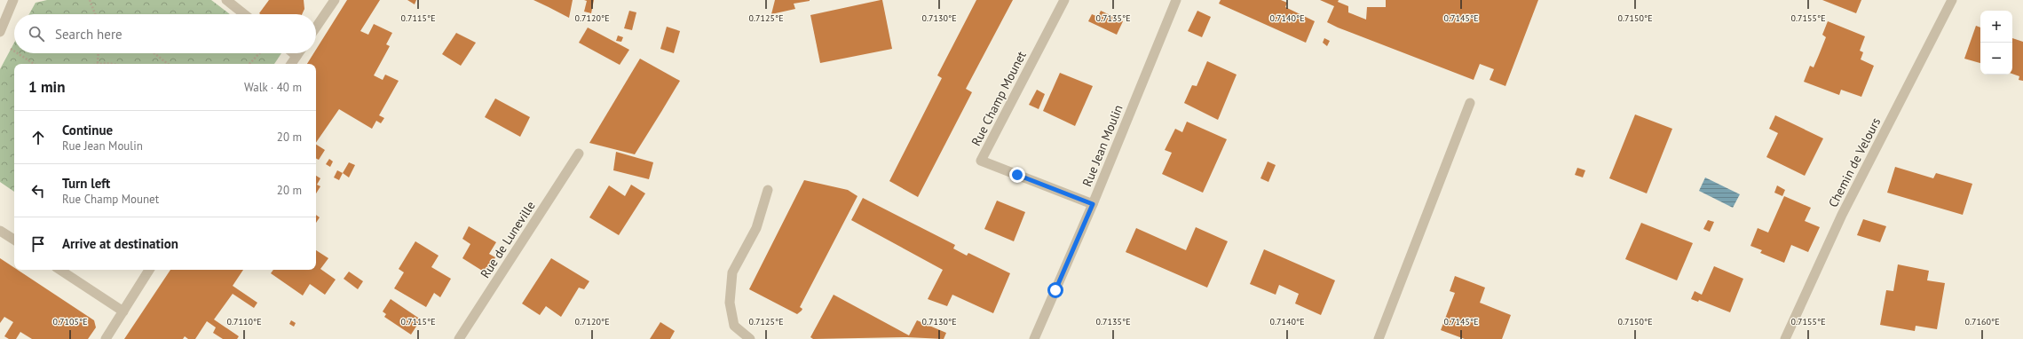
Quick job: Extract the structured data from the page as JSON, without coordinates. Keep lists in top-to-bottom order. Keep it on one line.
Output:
{"streets":{"street":["Rue Champ Mounet","Rue Jean Moulin","Chemin de Velours","Rue de Luneville"]},"crossings":[["Rue Champ Mounet","Rue Jean Moulin"]],"page":{"map_buttons":["+","−"],"search":"Search here","heading":["1 min","Walk · 40 m"],"list":[["Continue","Rue Jean Moulin","20 m"],["Turn left","Rue Champ Mounet","20 m"],"Arrive at destination"]},"coordinates":["0.7115°E","0.7120°E","0.7125°E","0.7130°E","0.7135°E","0.7140°E","0.7145°E","0.7150°E","0.7155°E","0.7105°E","0.7110°E","0.7160°E"]}
